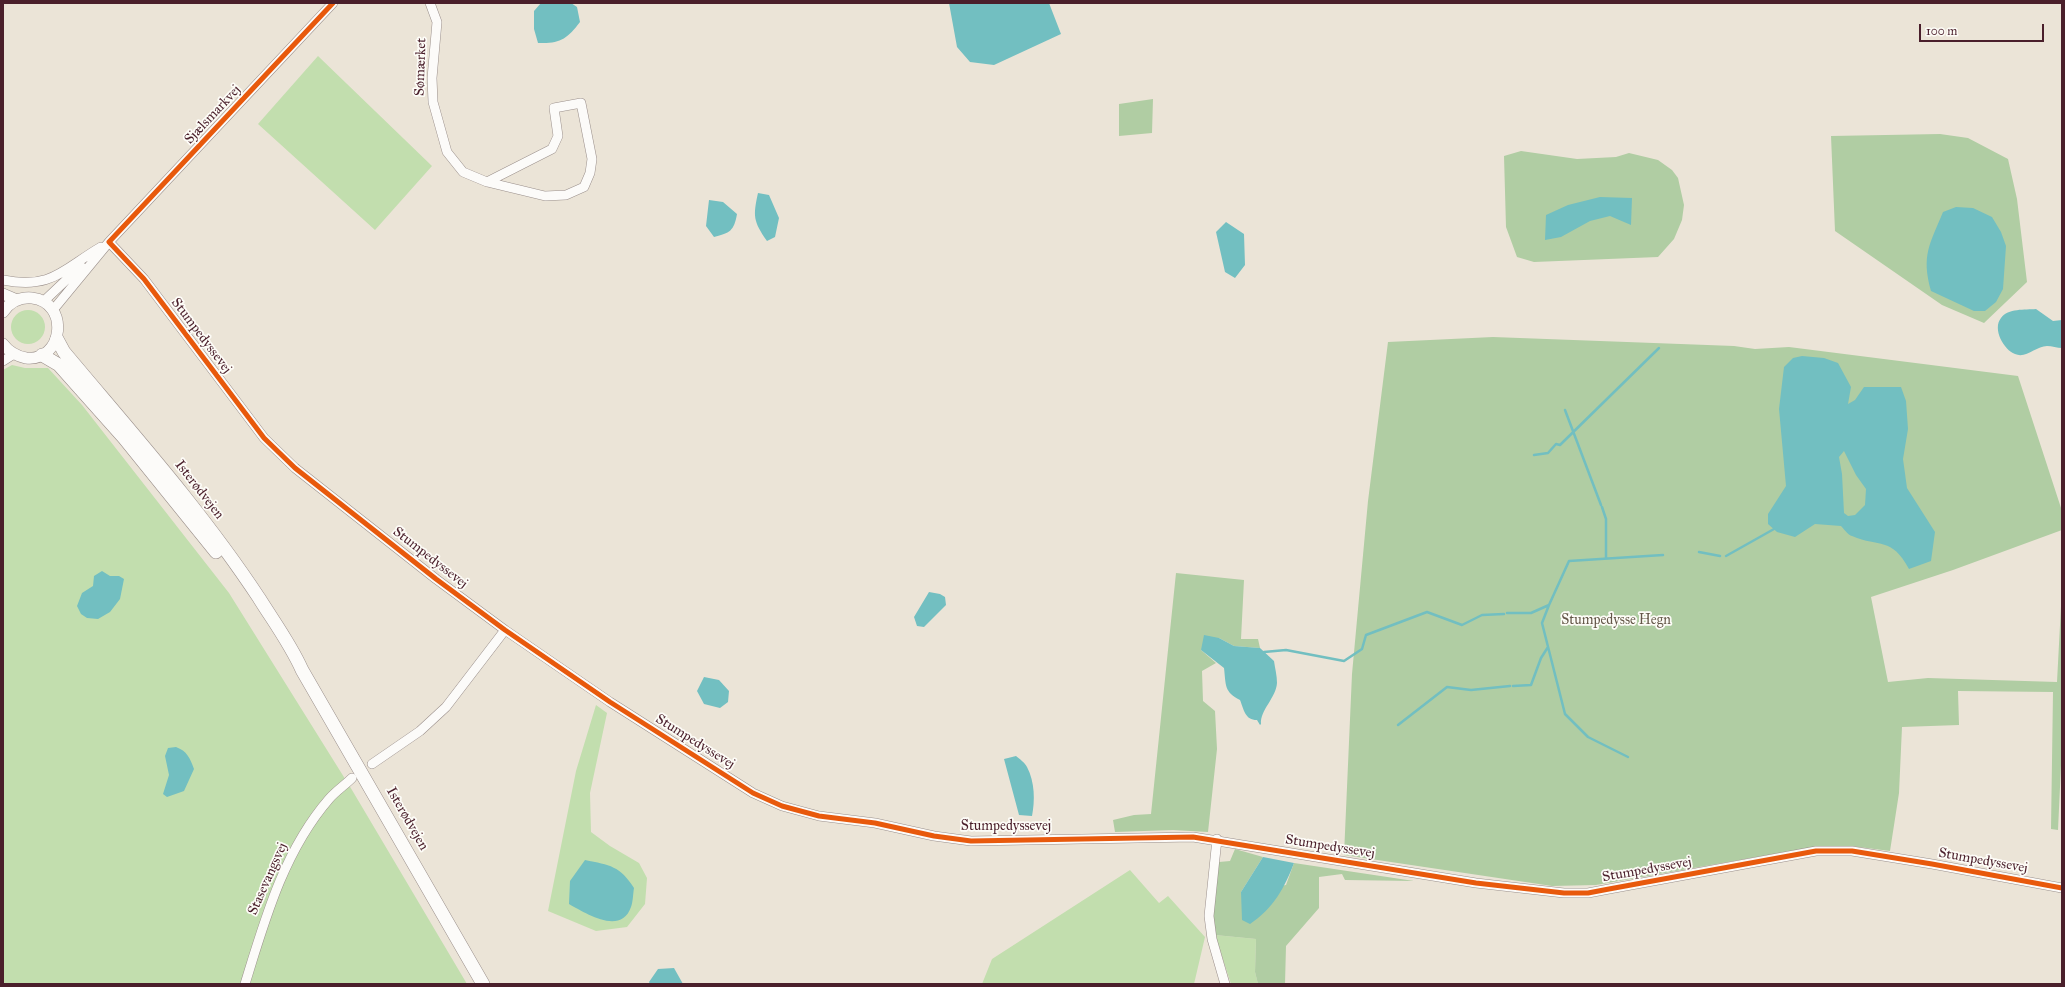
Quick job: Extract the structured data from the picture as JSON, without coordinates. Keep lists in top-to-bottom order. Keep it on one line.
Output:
{"streets":{"highway":["Isterødvejen"],"street":["Sømærket","Sjælsmarkvej","Stumpedyssevej","Stasevangsvej"]},"crossings":[["Sjælsmarkvej","Stumpedyssevej"]],"parks":["Stumpedysse Hegn"],"scale_bar":"100 m"}
